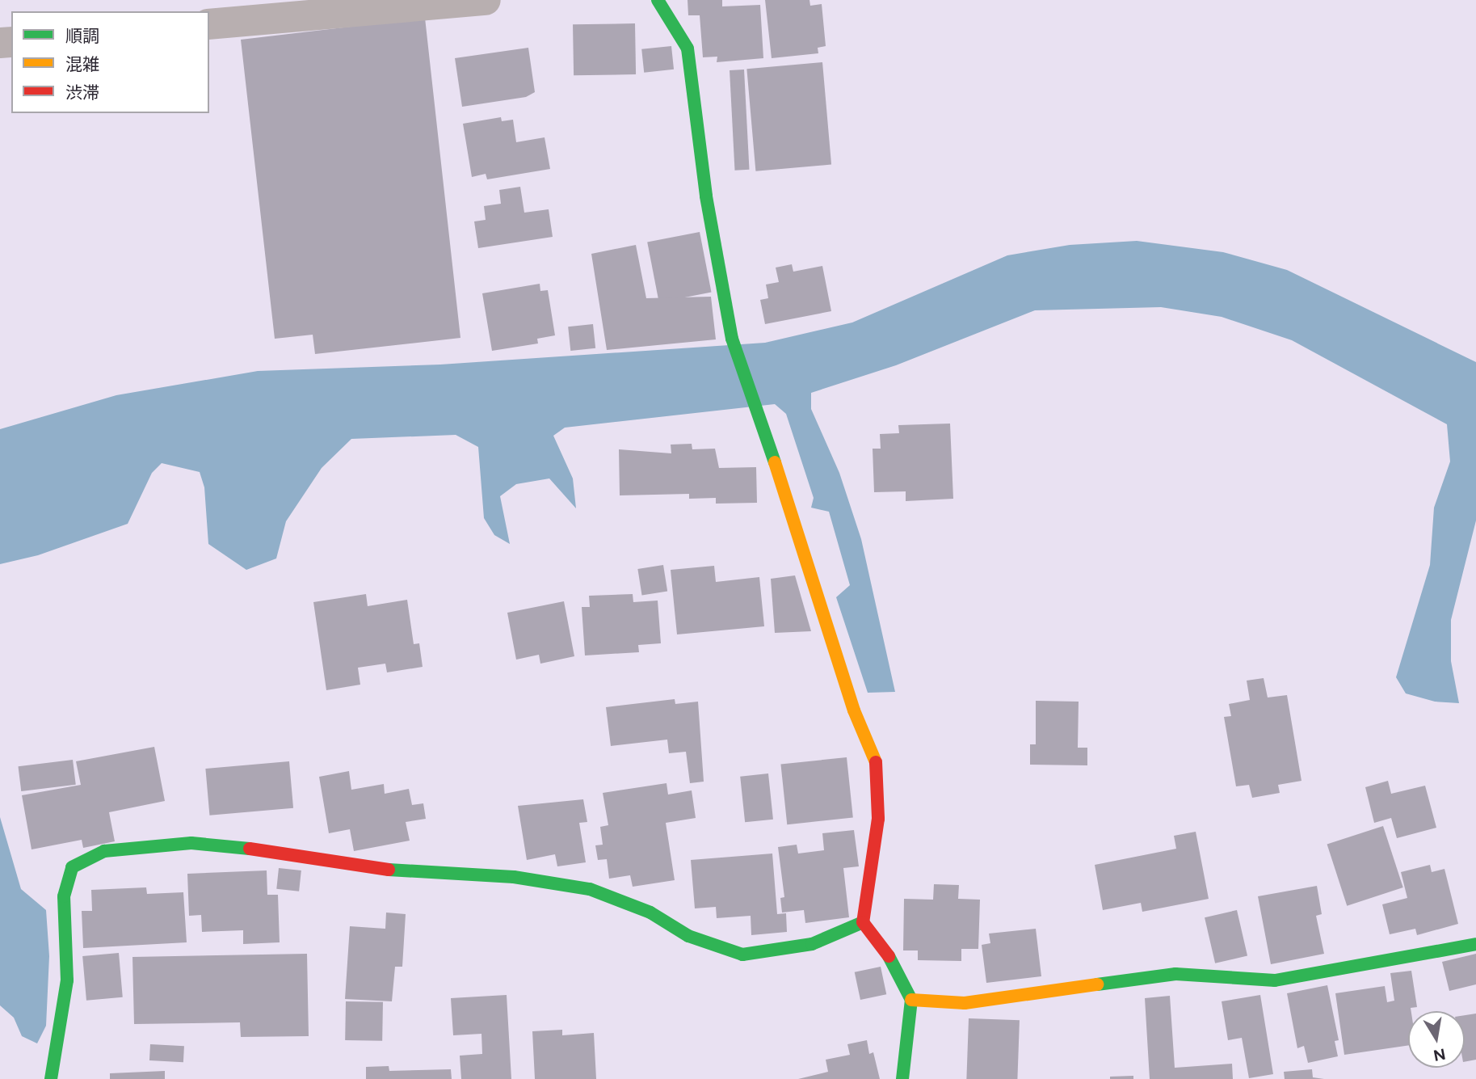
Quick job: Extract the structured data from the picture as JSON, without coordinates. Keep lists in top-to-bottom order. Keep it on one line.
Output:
{"legend":["順調","混雑","渋滞"],"north":"bottom"}
